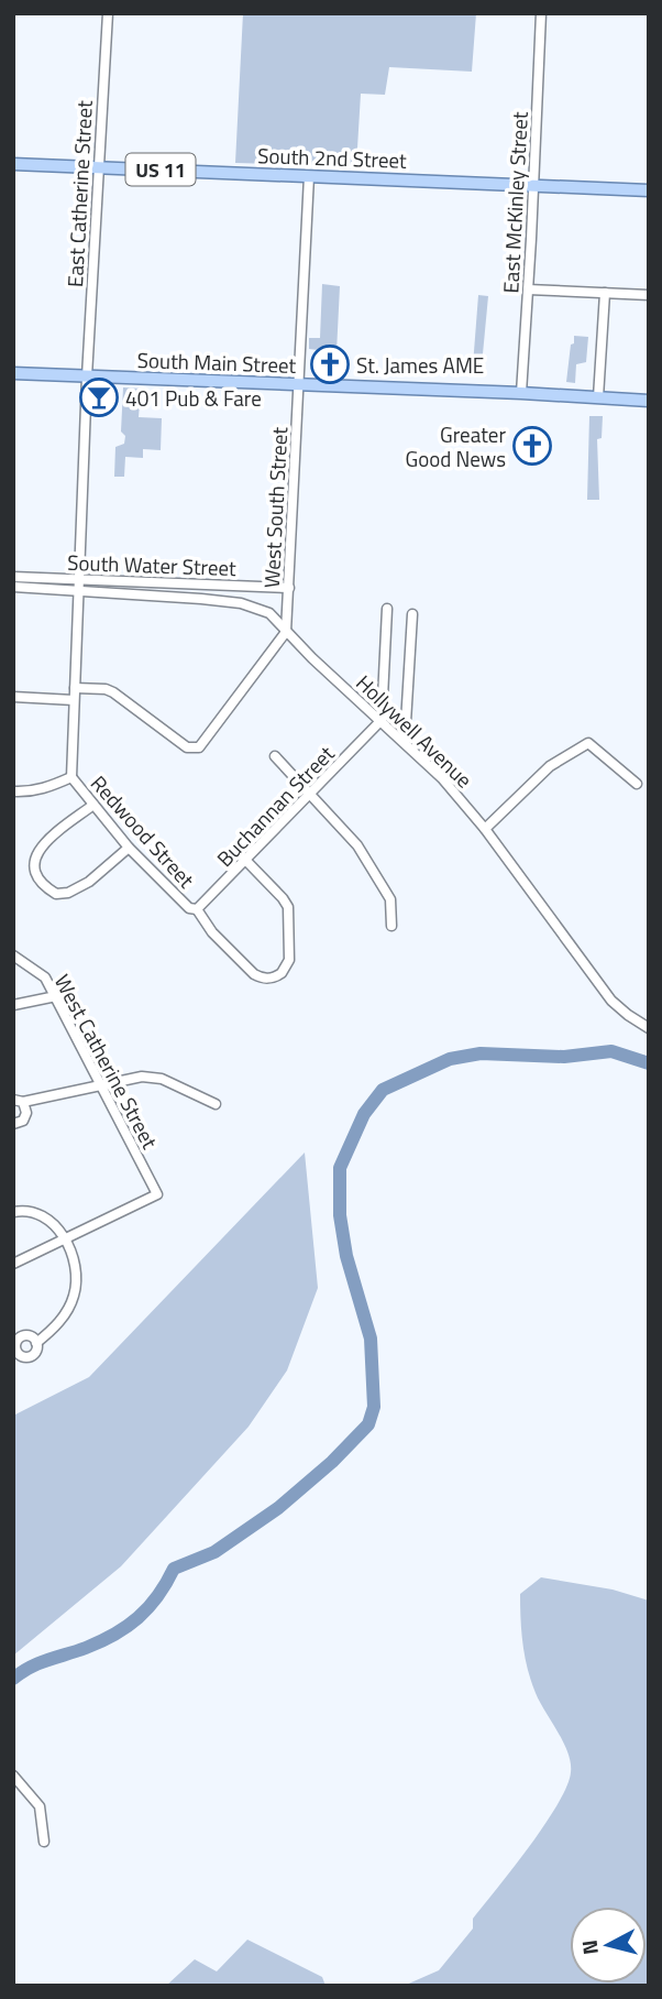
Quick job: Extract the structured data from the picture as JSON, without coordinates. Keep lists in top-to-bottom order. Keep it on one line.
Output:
{"streets":{"main road":["South 2nd Street","US 11","South Main Street"],"street":["East Catherine Street","East McKinley Street","West South Street","South Water Street","Hollywell Avenue","Buchannan Street","Redwood Street","West Catherine Street"]},"crossings":[["South 2nd Street","East Catherine Street"],["South 2nd Street","East McKinley Street"],["South 2nd Street","West South Street"],["East Catherine Street","South Main Street"],["East McKinley Street","South Main Street"],["South Main Street","West South Street"],["West South Street","South Water Street"],["West South Street","Hollywell Avenue"],["South Water Street","Hollywell Avenue"],["Hollywell Avenue","Buchannan Street"],["Buchannan Street","Redwood Street"]],"places":{"church":["St. James AME","Greater Good News"],"bar":["401 Pub & Fare"]},"north":"left"}
